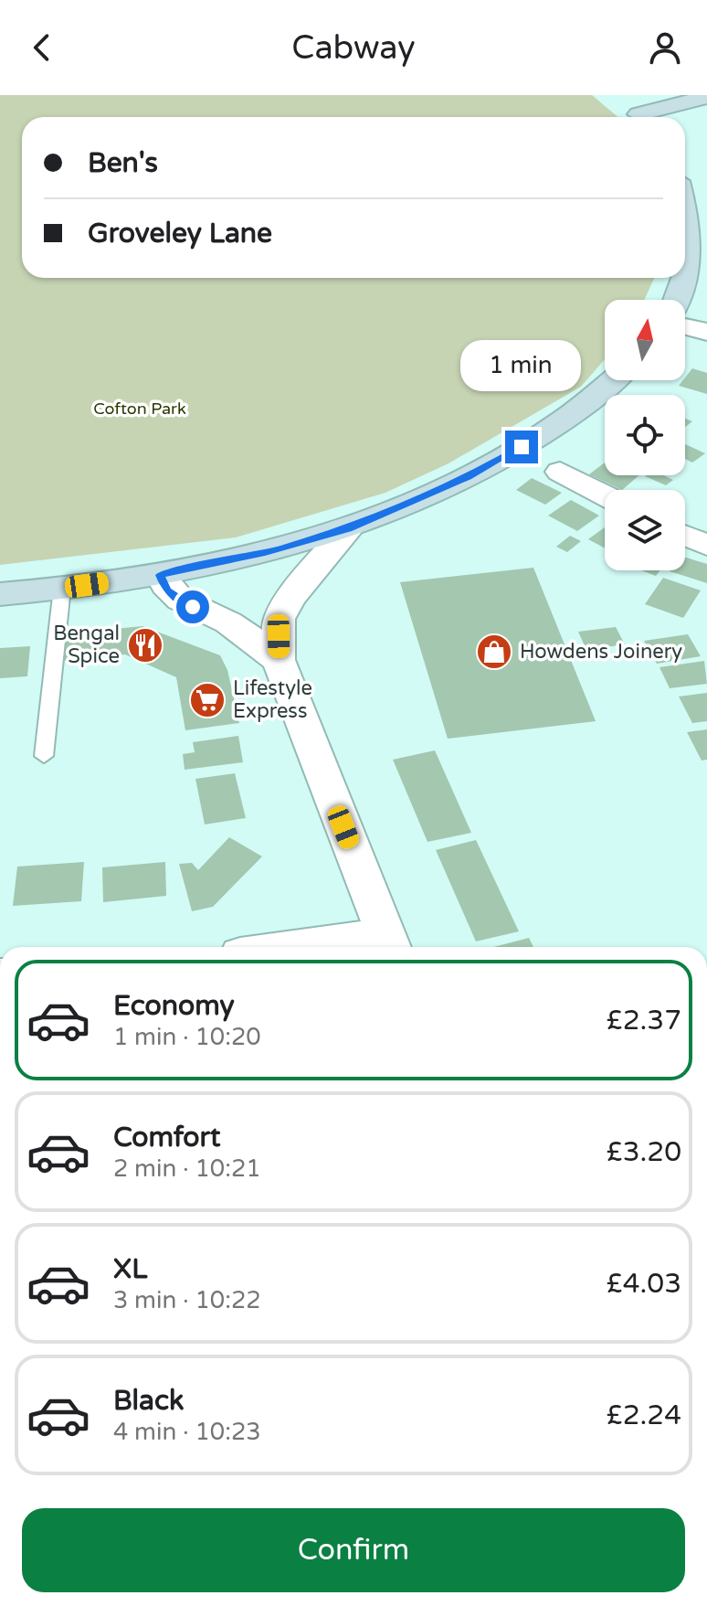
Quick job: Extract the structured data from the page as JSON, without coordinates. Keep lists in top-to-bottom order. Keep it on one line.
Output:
{"parks":["Cofton Park"],"places":{"restaurant":["Bengal Spice"],"shop":["Howdens Joinery"],"supermarket":["Lifestyle Express"]},"north":"top","page":{"header":"Cabway","banner":["Ben's","Groveley Lane"],"bubble":"1 min","list":[{"name":"Economy","note":"1 min · 10:20","value":"£2.37"},{"name":"Comfort","note":"2 min · 10:21","value":"£3.20"},{"name":"XL","note":"3 min · 10:22","value":"£4.03"},{"name":"Black","note":"4 min · 10:23","value":"£2.24"}],"buttons":"Confirm"}}
